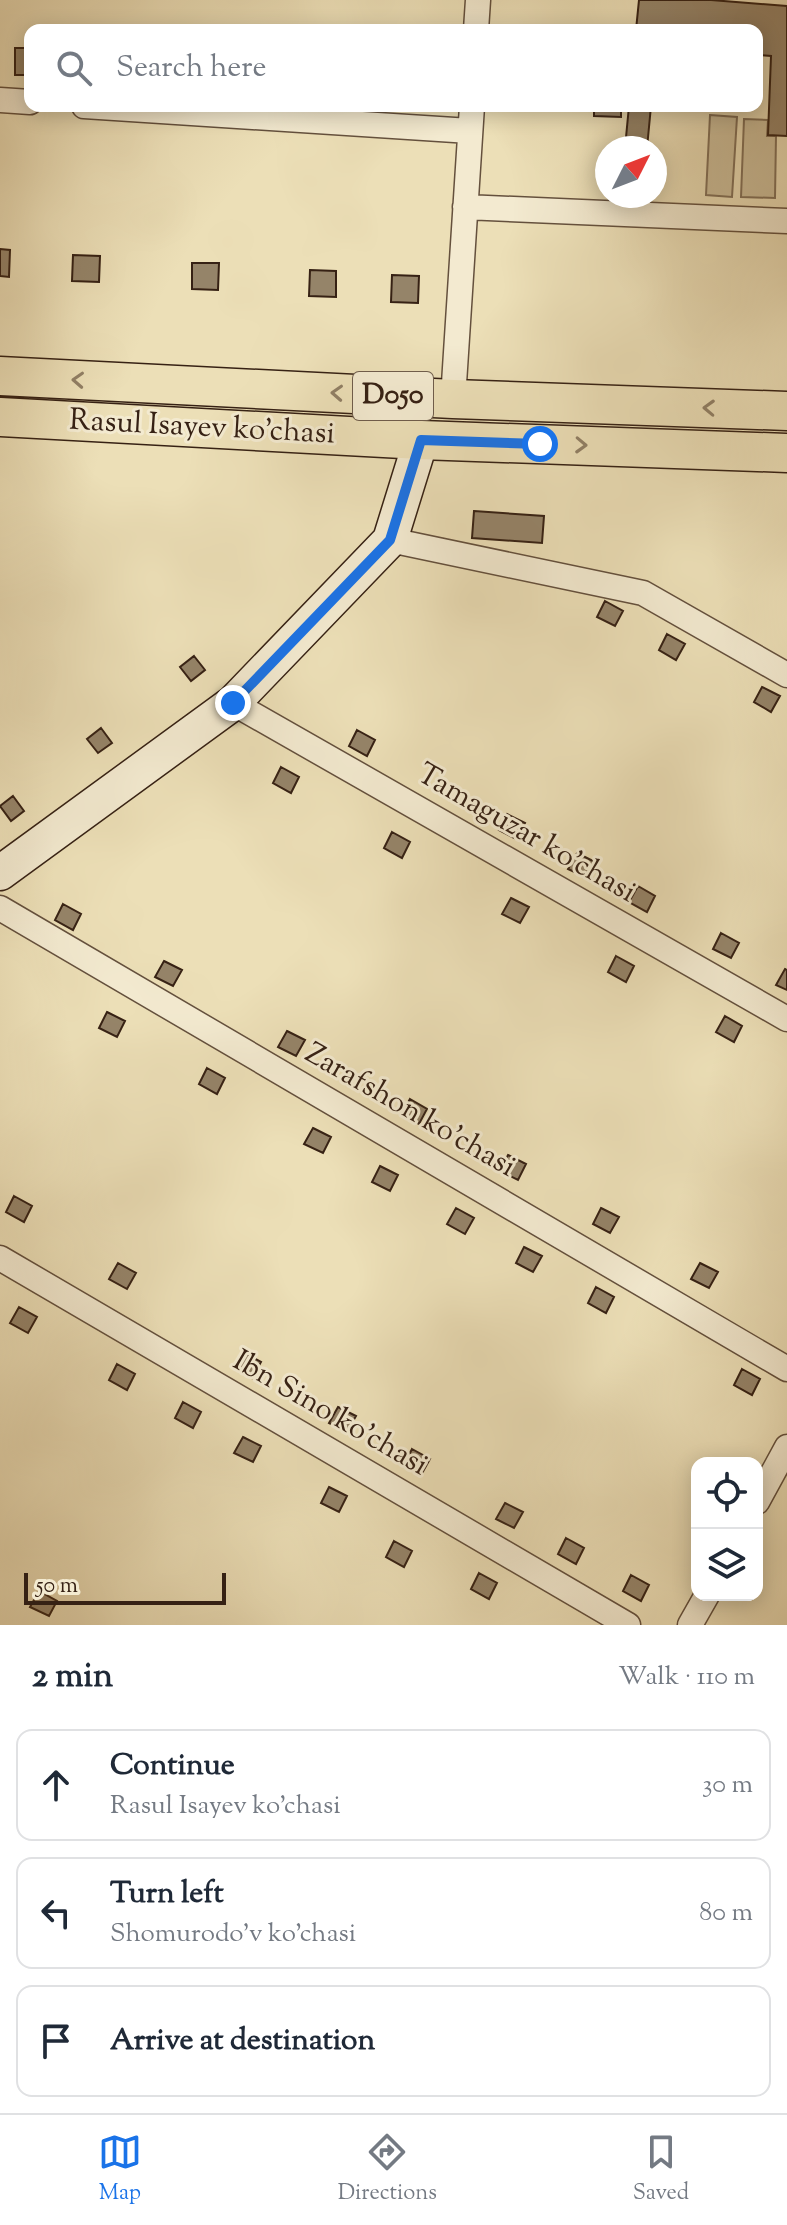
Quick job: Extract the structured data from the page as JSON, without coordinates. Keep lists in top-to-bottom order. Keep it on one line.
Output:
{"streets":{"main road":["D050","Rasul Isayev ko'chasi"],"street":["Tamaguzar ko'chasi","Zarafshon ko'chasi","Ibn Sino ko'chasi"]},"scale_bar":"50 m","north":"top right","page":{"search":"Search here","scale":"50 m","heading":["2 min","Walk · 110 m"],"list":[["Continue","Rasul Isayev ko'chasi","30 m"],["Turn left","Shomurodo'v ko'chasi","80 m"],"Arrive at destination"],"nav":["Map","Directions","Saved"]}}
